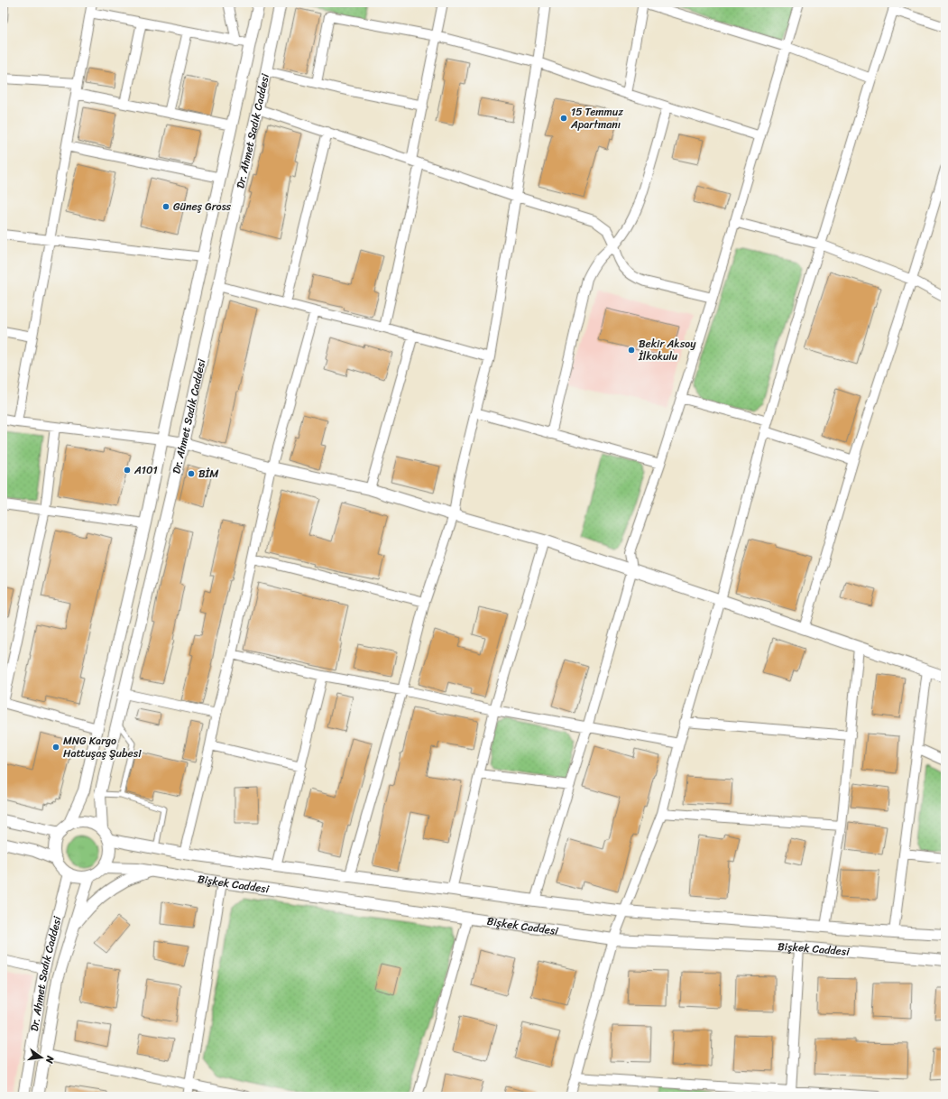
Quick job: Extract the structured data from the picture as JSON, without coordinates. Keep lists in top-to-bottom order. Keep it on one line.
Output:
{"streets":{"street":["Dr. Ahmet Sadık Caddesi","Bişkek Caddesi"]},"crossings":[["Dr. Ahmet Sadık Caddesi","Bişkek Caddesi"]],"places":["15 Temmuz Apartmanı","Güneş Gross","Bekir Aksoy İlkokulu","A101","BİM","MNG Kargo Hattuşaş Şubesi"],"north":"right"}
